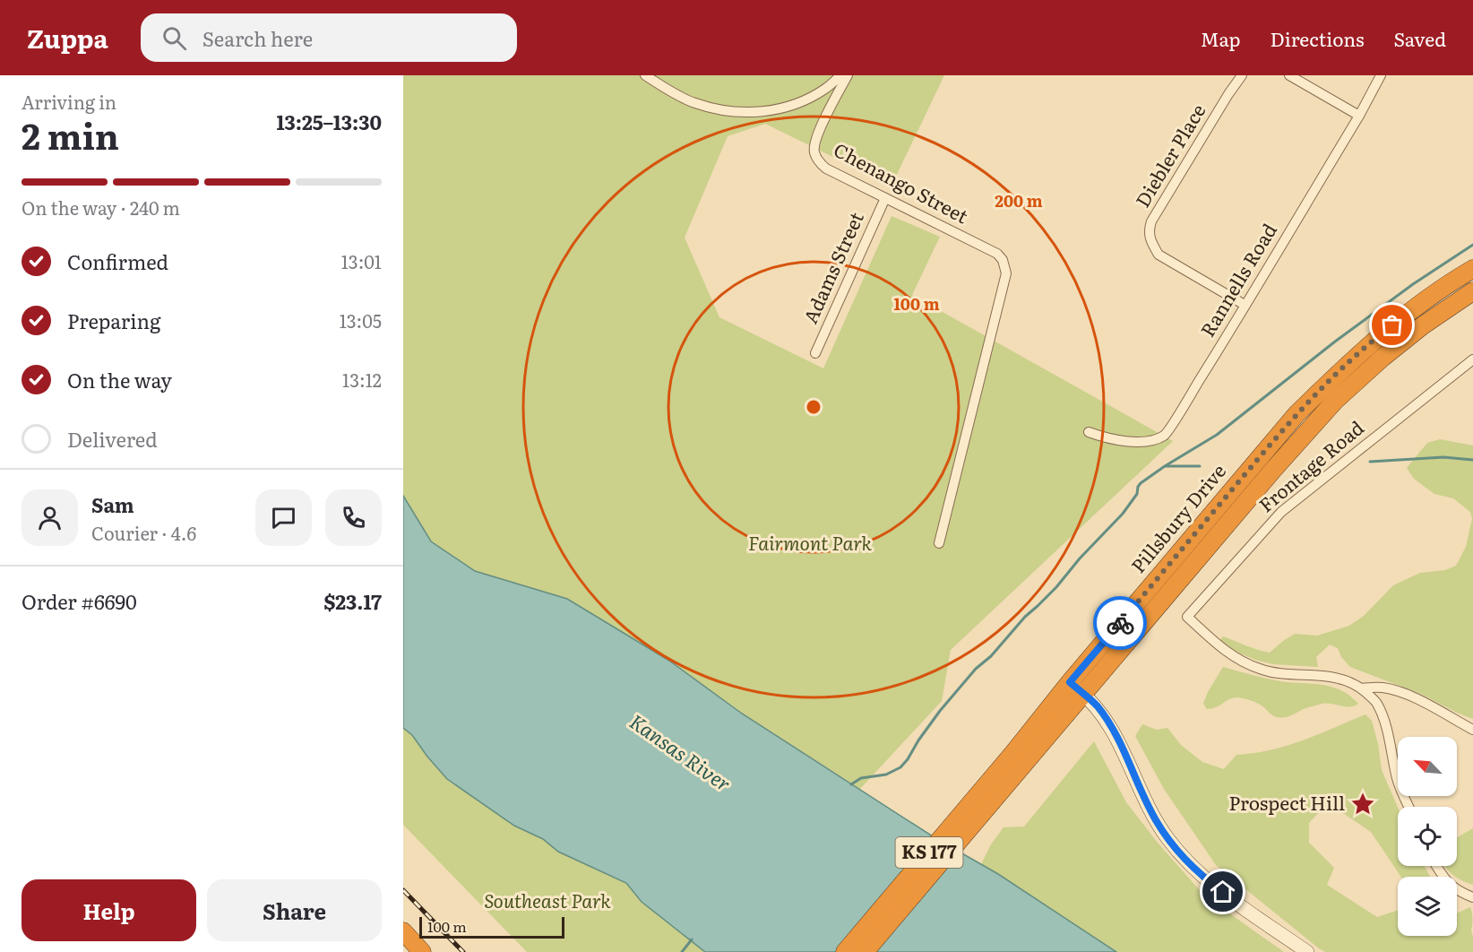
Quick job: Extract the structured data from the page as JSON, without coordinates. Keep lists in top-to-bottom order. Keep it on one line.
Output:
{"streets":{"highway":["Pillsbury Drive","KS 177"],"street":["Diebler Place","Chenango Street","Adams Street","Rannells Road","Frontage Road"]},"crossings":[["Diebler Place","Rannells Road"],["Chenango Street","Adams Street"]],"water":["Kansas River"],"parks":["Fairmont Park","Southeast Park"],"places":{"place":["Prospect Hill"]},"scale_bar":"100 m","north":"top left","page":{"header":"Zuppa","search":"Search here","nav":["Map","Directions","Saved"],"heading":["2 min","Arriving in","13:25–13:30"],"panel":["Sam","Courier · 4.6","Order #6690","$23.17"],"bar":"On the way · 240 m","list":[["Confirmed","13:01"],["Preparing","13:05"],["On the way","13:12"],"Delivered"],"buttons":["Help","Share"],"scale":"100 m"},"rings":["200 m","100 m"]}
